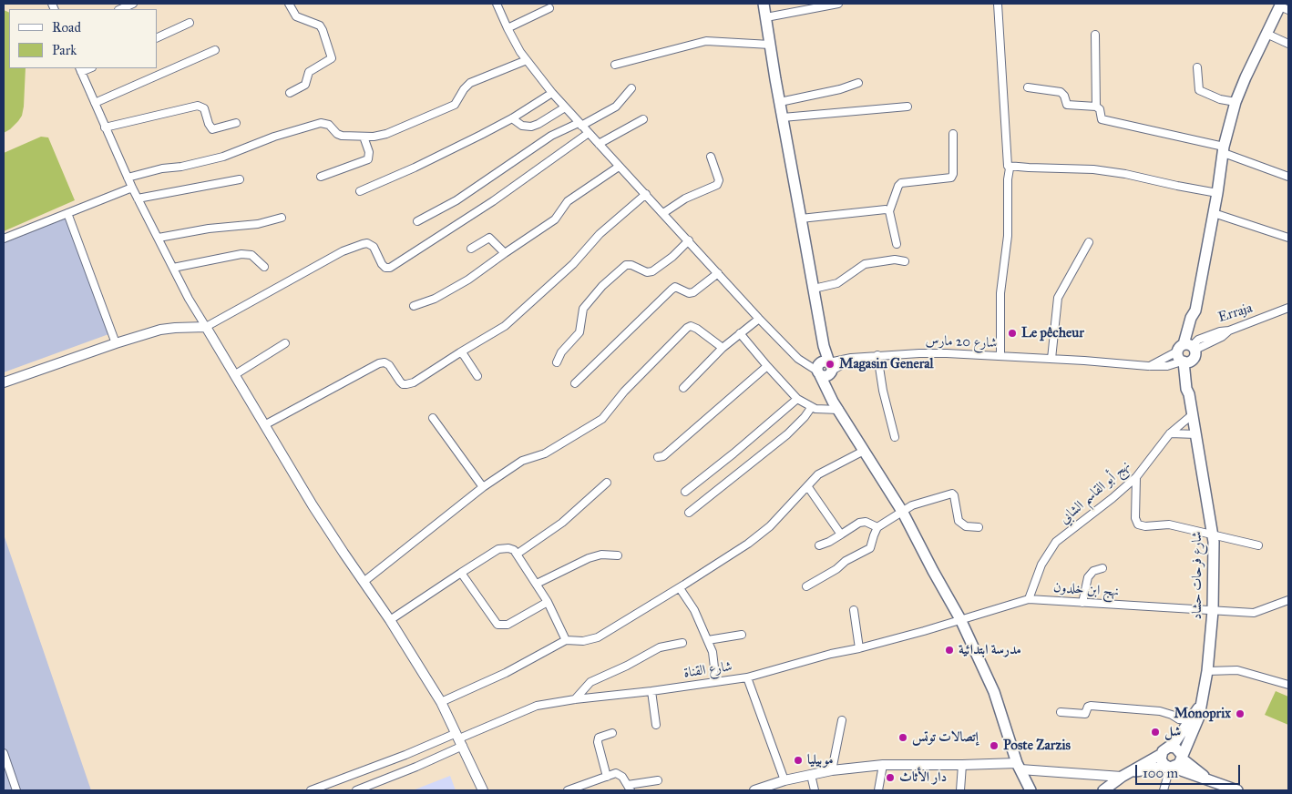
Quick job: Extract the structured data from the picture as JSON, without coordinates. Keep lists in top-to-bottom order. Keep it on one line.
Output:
{"streets":{"main road":["شارع فرحات حشاد"],"street":["Erraja","شارع 20 مارس","نهج أبو القاسم الشابي","نهج ابن خلدون","شارع القناة"]},"crossings":[["Erraja","شارع 20 مارس"],["Erraja","شارع فرحات حشاد"],["شارع 20 مارس","شارع فرحات حشاد"],["نهج أبو القاسم الشابي","شارع فرحات حشاد"],["نهج أبو القاسم الشابي","نهج ابن خلدون"],["شارع فرحات حشاد","نهج ابن خلدون"],["نهج ابن خلدون","شارع القناة"]],"places":["Le pêcheur","Magasin General","مدرسة ابتدائية","Monoprix","شل","إتصالات توتس","Poste Zarzis","موبيليا","دار الأثاث"],"legend":["Road","Park"],"scale_bar":"100 m"}
